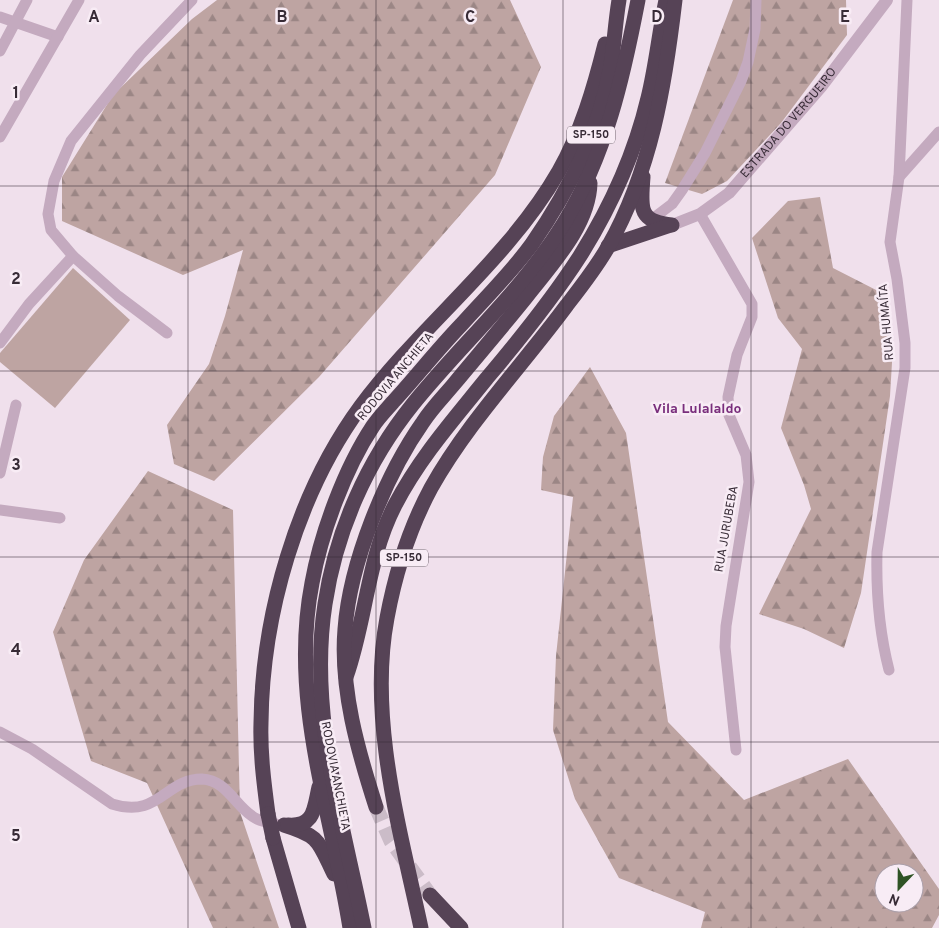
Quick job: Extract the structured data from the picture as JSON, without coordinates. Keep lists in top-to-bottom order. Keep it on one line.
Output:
{"streets":{"highway":["SP-150","RODOVIA ANCHIETA"],"street":["ESTRADA DO VERGUEIRO","RUA HUMAÍTA","RUA JURUBEBA"]},"crossings":[["ESTRADA DO VERGUEIRO","RUA JURUBEBA"]],"districts":["Vila Lulalaldo"],"north":"bottom","grid":{"columns":["A","B","C","D","E"],"rows":["1","2","3","4","5"]}}
